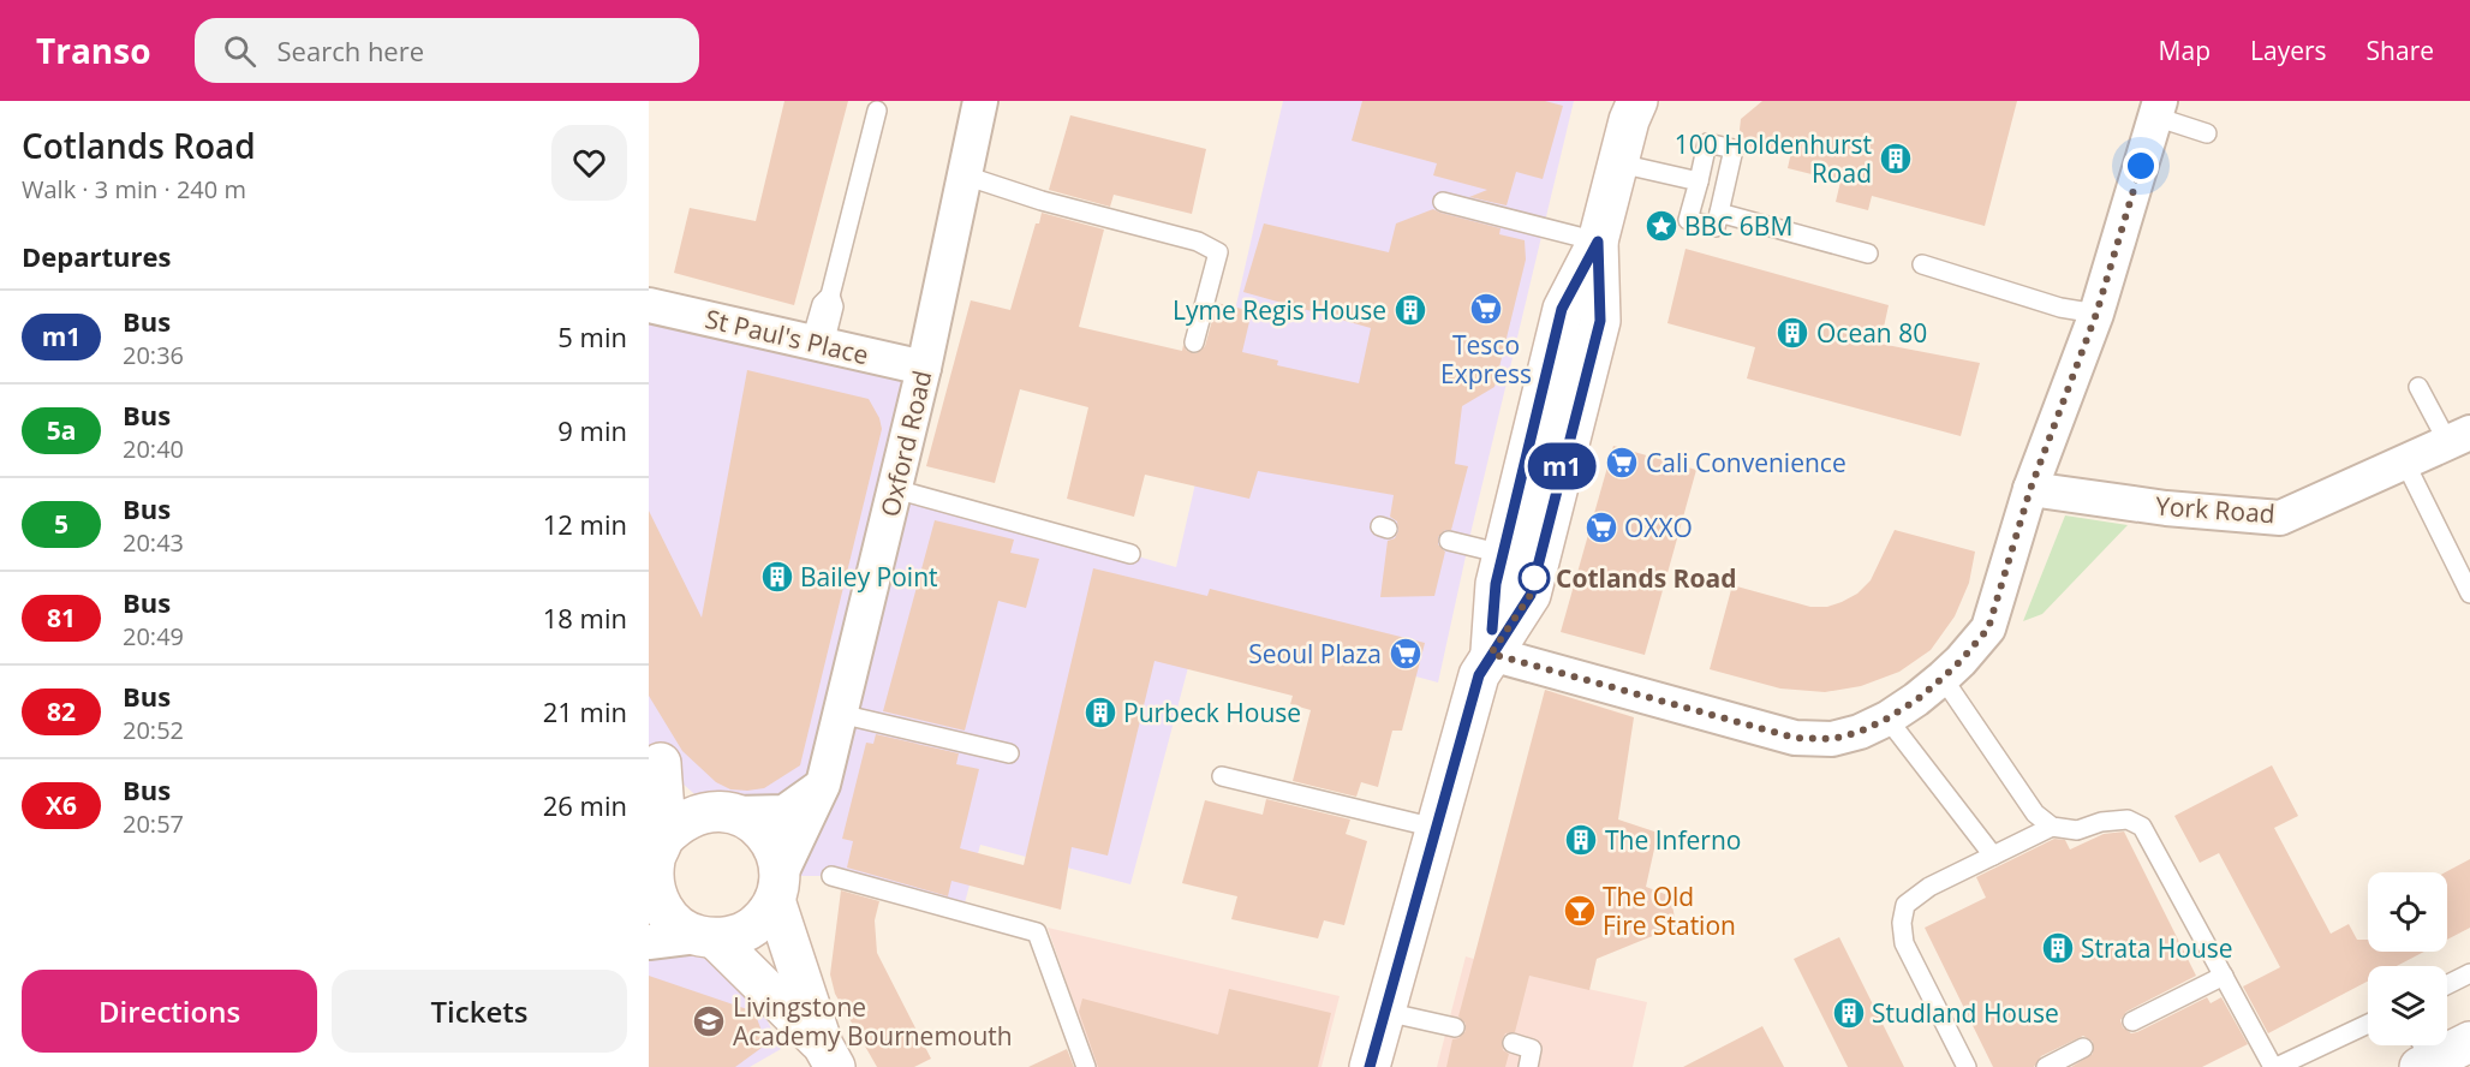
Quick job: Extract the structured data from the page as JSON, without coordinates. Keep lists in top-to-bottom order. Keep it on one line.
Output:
{"streets":{"street":["St Paul's Place","Oxford Road","York Road"]},"crossings":[["St Paul's Place","Oxford Road"]],"places":{"building":["100 Holdenhurst Road","Lyme Regis House","Ocean 80","Bailey Point","Purbeck House","The Inferno","Strata House","Studland House"],"place":["BBC 6BM"],"supermarket":["Tesco Express","Cali Convenience","OXXO","Seoul Plaza"],"other":["Cotlands Road"],"bar":["The Old Fire Station"],"school or university":["Livingstone Academy Bournemouth"]},"lines":["bus line m1"],"page":{"header":"Transo","search":"Search here","nav":["Map","Layers","Share"],"heading":[["Cotlands Road","Walk · 3 min · 240 m"],"Departures"],"on_map":"m1","list":[{"mark":"m1","name":"Bus","note":"20:36","value":"5 min"},{"mark":"5a","name":"Bus","note":"20:40","value":"9 min"},{"mark":"5","name":"Bus","note":"20:43","value":"12 min"},{"mark":"81","name":"Bus","note":"20:49","value":"18 min"},{"mark":"82","name":"Bus","note":"20:52","value":"21 min"},{"mark":"X6","name":"Bus","note":"20:57","value":"26 min"}],"buttons":["Directions","Tickets"]}}
